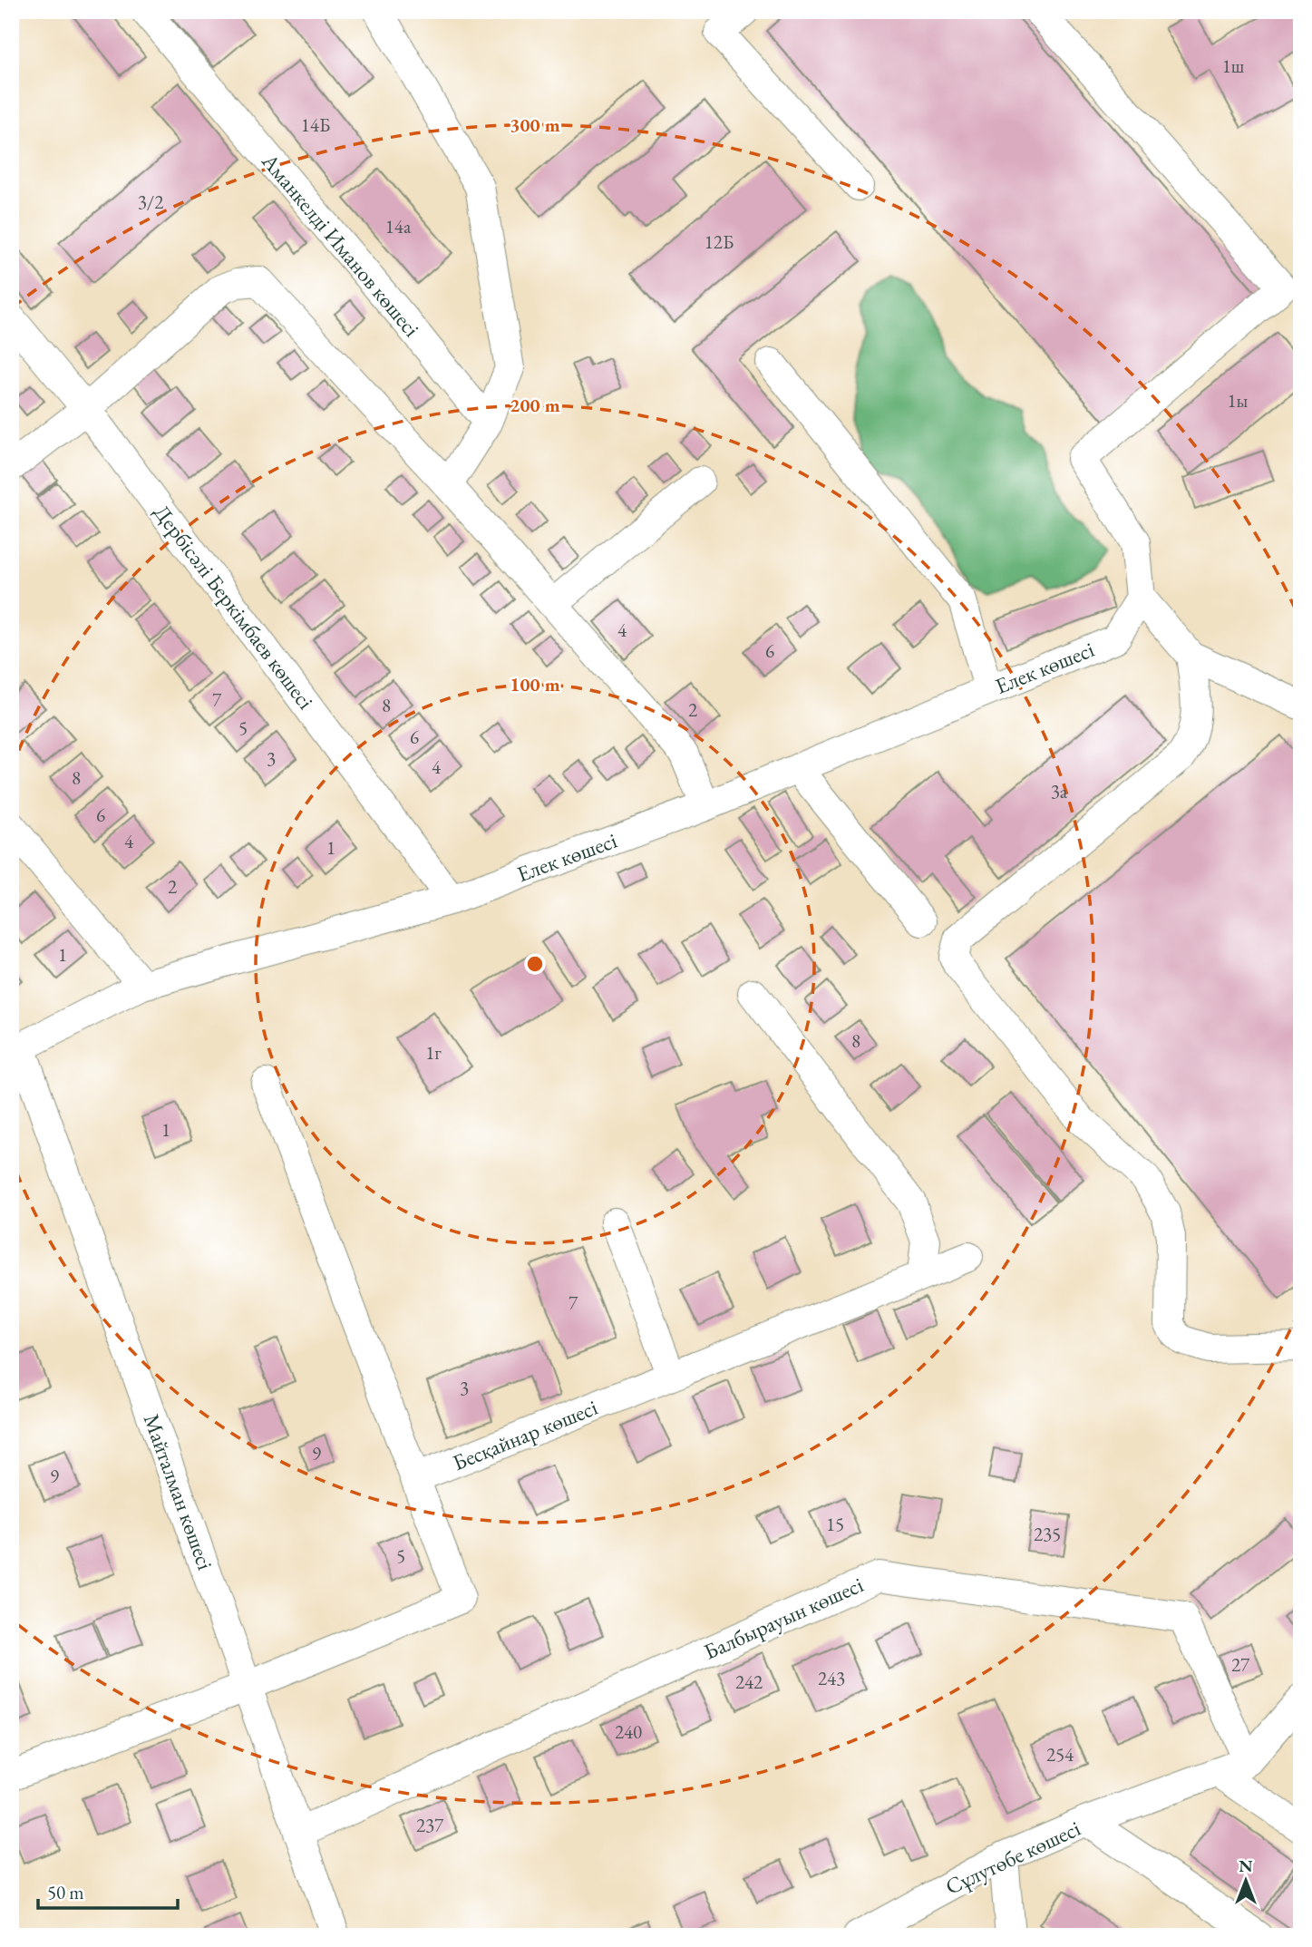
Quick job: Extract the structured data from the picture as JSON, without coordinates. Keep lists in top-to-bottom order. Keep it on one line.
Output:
{"streets":{"street":["Аманкелді Иманов көшесі","Дербісәлі Беркімбаев көшесі","Елек көшесі","Бесқайнар көшесі","Майталман көшесі","Балбырауын көшесі","Сұлутөбе көшесі"]},"crossings":[["Дербісәлі Беркімбаев көшесі","Елек көшесі"],["Елек көшесі","Майталман көшесі"],["Майталман көшесі","Балбырауын көшесі"]],"house_numbers":["1ш","14Б","3/2","14а","12Б","1ы","4","6","7","8","2","5","6","3","4","8","3а","6","4","1","2","1","8","1г","1","7","3","9","9","15","235","5","27","243","242","240","254","237"],"scale_bar":"50 m","north":"top","rings":["300 m","200 m","100 m"]}
